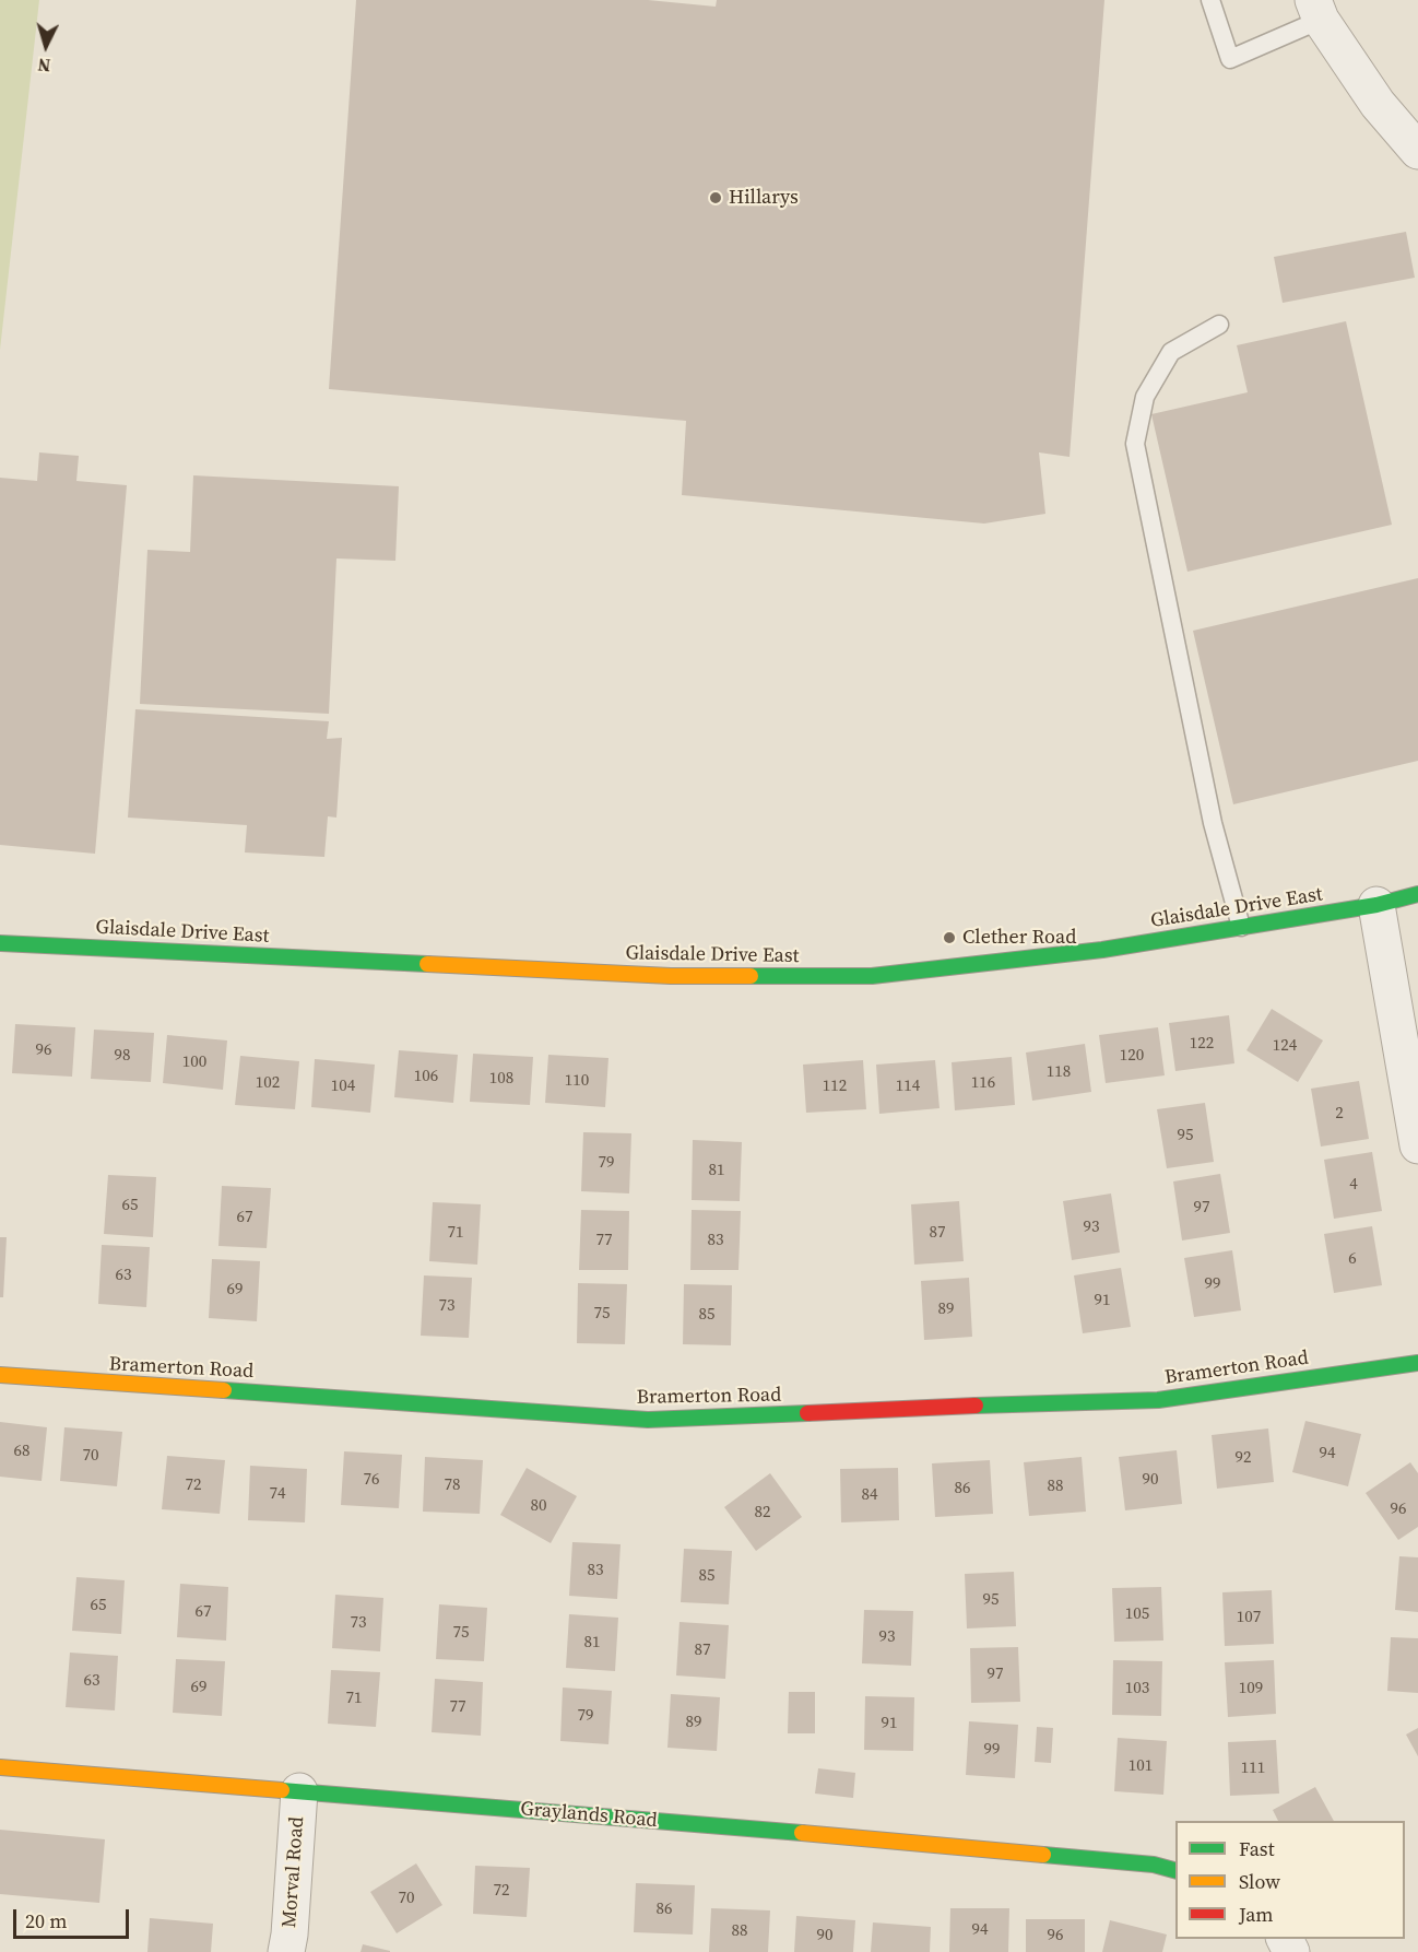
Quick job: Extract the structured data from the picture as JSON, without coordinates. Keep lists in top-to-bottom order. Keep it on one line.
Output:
{"streets":{"street":["Glaisdale Drive East","Bramerton Road","Graylands Road","Morval Road"]},"crossings":[["Graylands Road","Morval Road"]],"places":["Hillarys","Clether Road"],"house_numbers":["122","124","96","98","120","100","118","106","108","110","102","116","104","112","114","2","95","79","81","4","65","97","67","93","71","87","77","83","6","63","99","69","91","73","89","75","85","68","94","70","92","76","90","72","78","88","86","74","84","80","96","82","83","85","95","65","67","105","107","73","75","93","81","87","97","63","69","103","109","71","77","79","89","91","99","101","111","72","70","86","94","88","90","96"],"legend":["Fast","Slow","Jam"],"scale_bar":"20 m","north":"bottom"}
